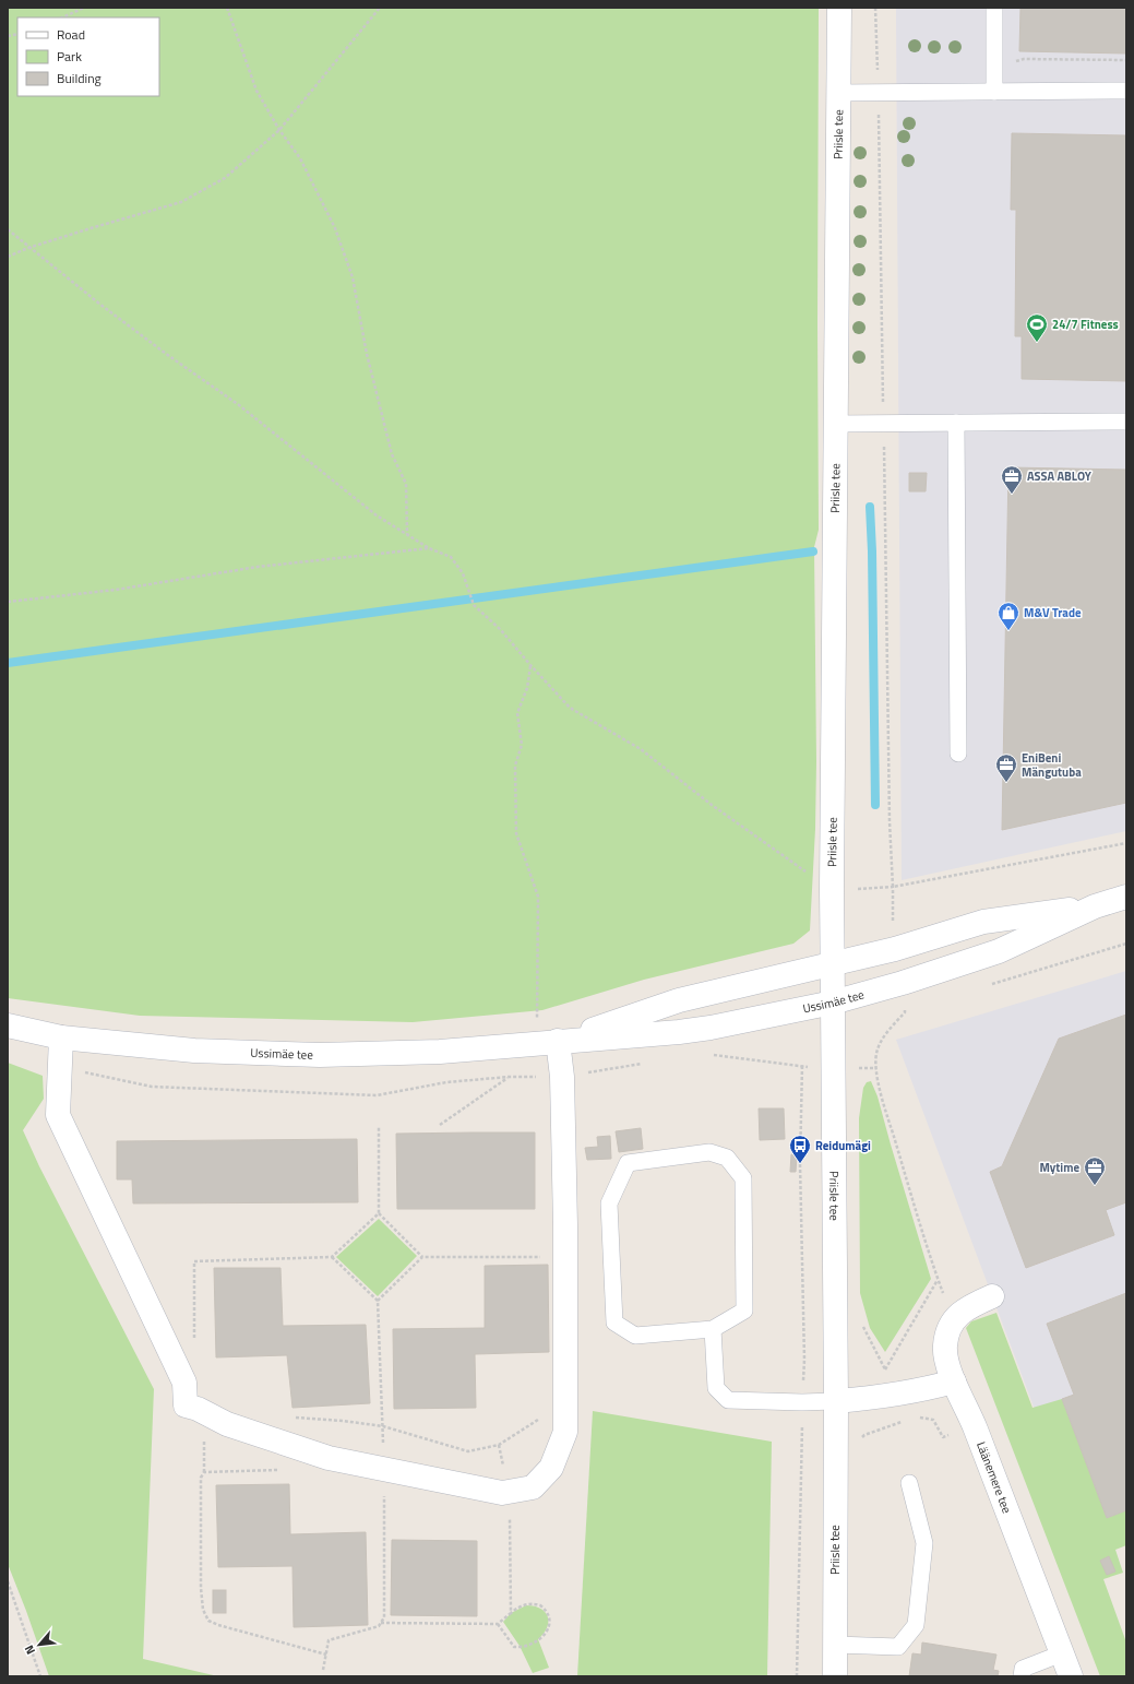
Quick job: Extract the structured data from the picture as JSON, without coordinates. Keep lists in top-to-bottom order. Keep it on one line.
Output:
{"streets":{"street":["Priisle tee","Ussimäe tee","Läänemere tee"]},"crossings":[["Priisle tee","Ussimäe tee"]],"places":{"sports":["24/7 Fitness"],"office":["ASSA ABLOY","EniBeni Mängutuba","Mytime"],"shop":["M&V Trade"],"bus stop":["Reidumägi"]},"legend":["Road","Park","Building"],"north":"bottom left"}
